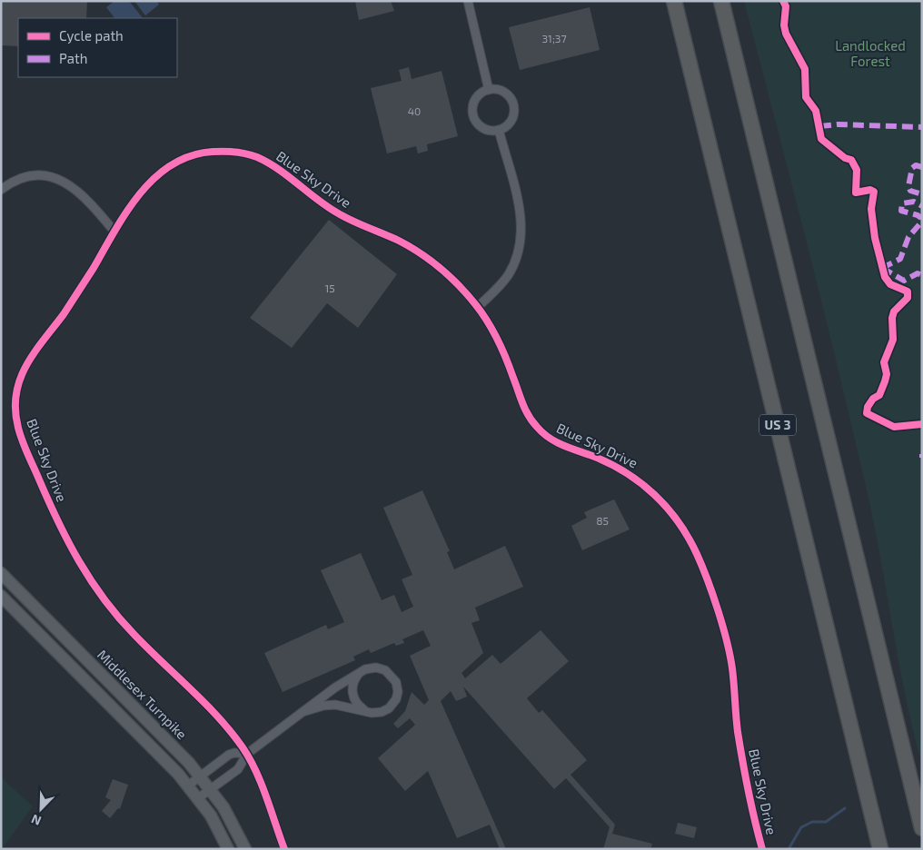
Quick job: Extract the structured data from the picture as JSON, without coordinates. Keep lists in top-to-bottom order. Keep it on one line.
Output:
{"streets":{"highway":["US 3"],"main road":["Middlesex Turnpike"],"street":["Blue Sky Drive"]},"parks":["Landlocked Forest"],"house_numbers":["31;37","40","15","85"],"legend":["Cycle path","Path"],"north":"bottom left"}
